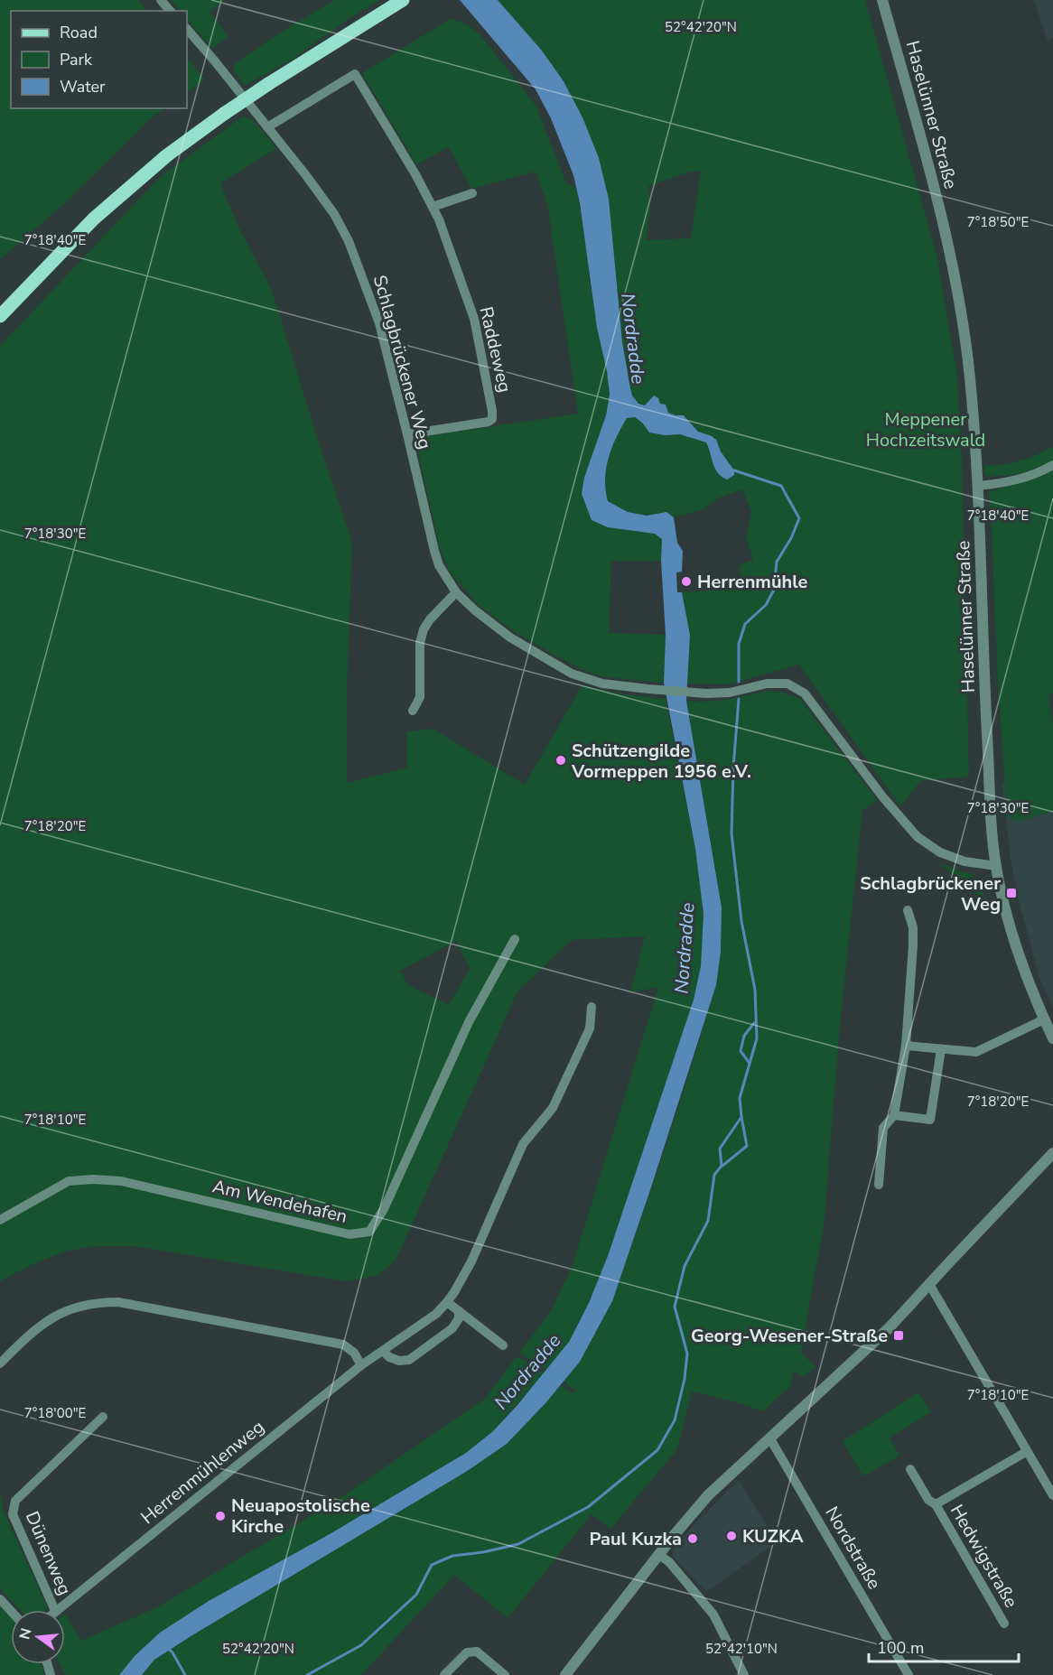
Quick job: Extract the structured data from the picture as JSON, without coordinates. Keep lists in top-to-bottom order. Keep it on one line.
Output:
{"streets":{"street":["Haselünner Straße","Raddeweg","Schlagbrückener Weg","Am Wendehafen","Herrenmühlenweg","Nordstraße","Dünenweg","Hedwigstraße"]},"crossings":[["Haselünner Straße","Schlagbrückener Weg"],["Raddeweg","Schlagbrückener Weg"]],"water":["Nordradde"],"parks":["Meppener Hochzeitswald"],"places":{"other":["Herrenmühle","Schützengilde Vormeppen 1956 e.V.","Neuapostolische Kirche","KUZKA","Paul Kuzka"],"transit":["Schlagbrückener Weg","Georg-Wesener-Straße"]},"legend":["Road","Park","Water"],"scale_bar":"100 m","north":"left","coordinates":["52°42'20\"N","7°18'50\"E","7°18'40\"E","7°18'30\"E","7°18'20\"E","7°18'10\"E","7°18'00\"E","52°42'10\"N"]}
